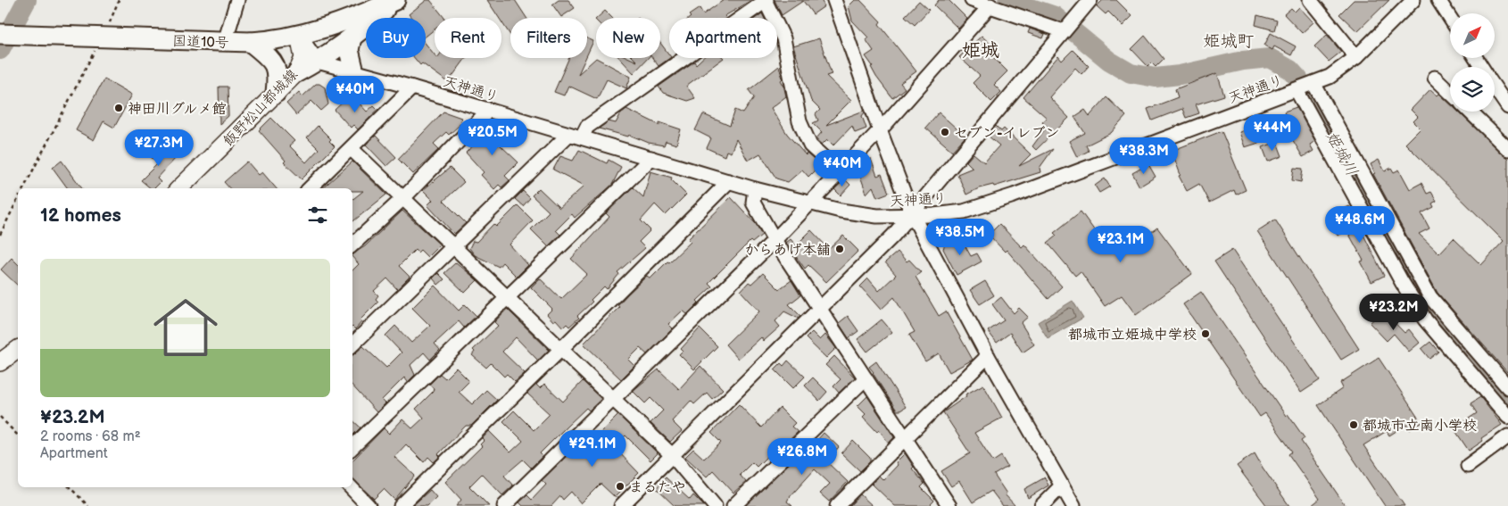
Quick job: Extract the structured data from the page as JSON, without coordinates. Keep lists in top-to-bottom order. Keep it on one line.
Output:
{"streets":{"highway":["国道10号"],"main road":["飯野松山都城線"],"street":["天神通り"]},"crossings":[["国道10号","飯野松山都城線"]],"districts":["姫城町","姫城"],"water":["姫城川"],"places":["神田川グルメ館","セブン-イレブン","からあげ本舗","都城市立姫城中学校","都城市立南小学校","まるたや"],"north":"top right","page":{"chip":["Buy","Rent","Filters","New","Apartment"],"price":["¥40M","¥44M","¥20.5M","¥27.3M","¥38.3M","¥40M","¥48.6M","¥38.5M","¥23.1M","¥23.2M","¥29.1M","¥26.8M"],"heading":"12 homes","list":[{"name":"¥23.2M","note":"2 rooms · 68 m² · Apartment"}]}}
